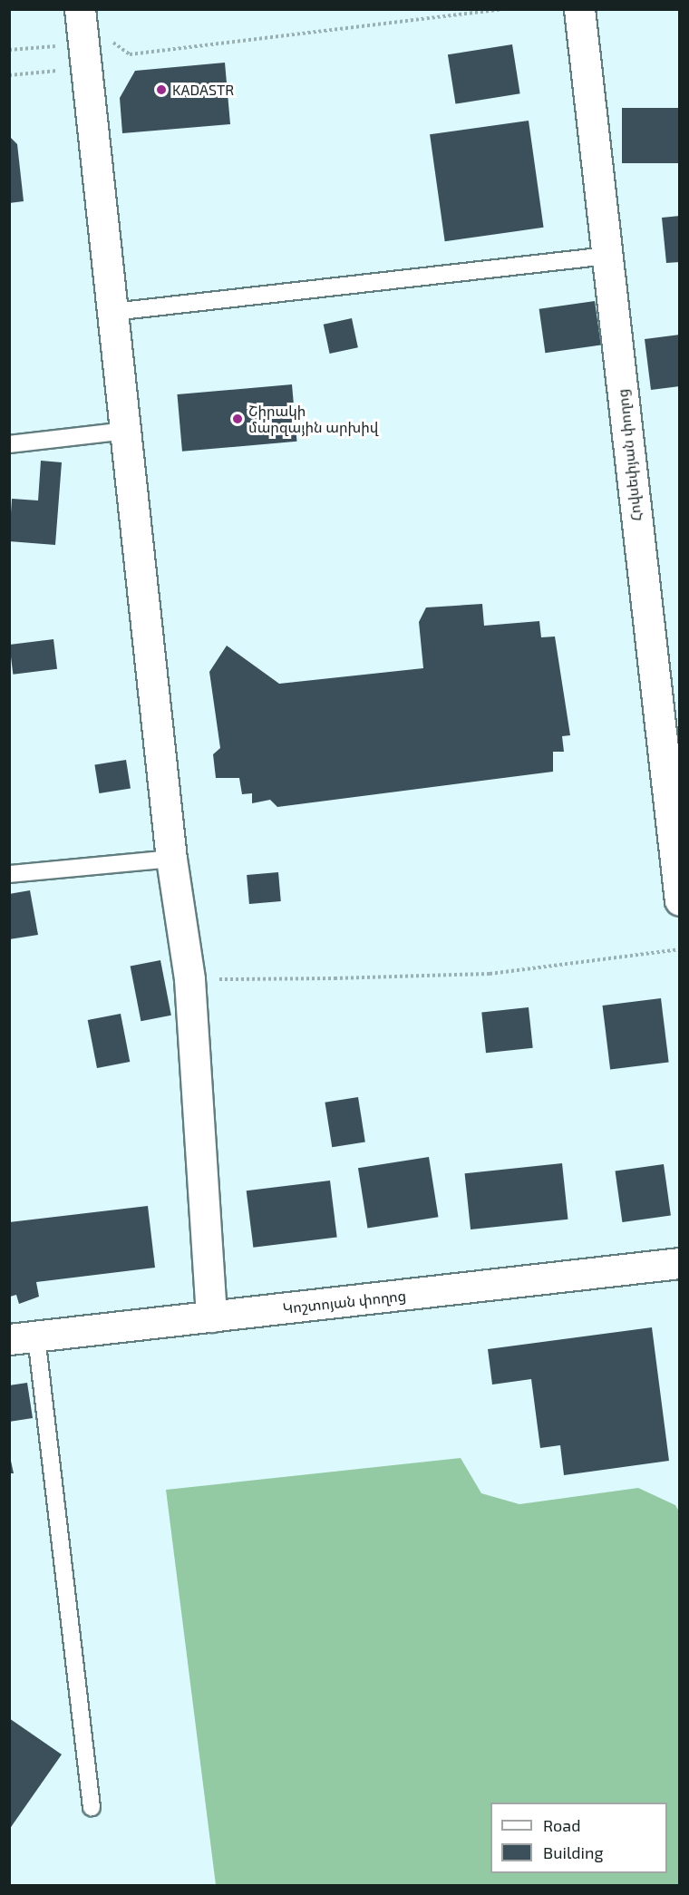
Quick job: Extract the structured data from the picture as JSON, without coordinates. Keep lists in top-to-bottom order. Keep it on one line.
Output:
{"streets":{"street":["Հովսեփյան փողոց","Կոշտոյան փողոց"]},"places":["KADASTR","Շիրակի մարզային արխիվ"],"legend":["Road","Building"]}
